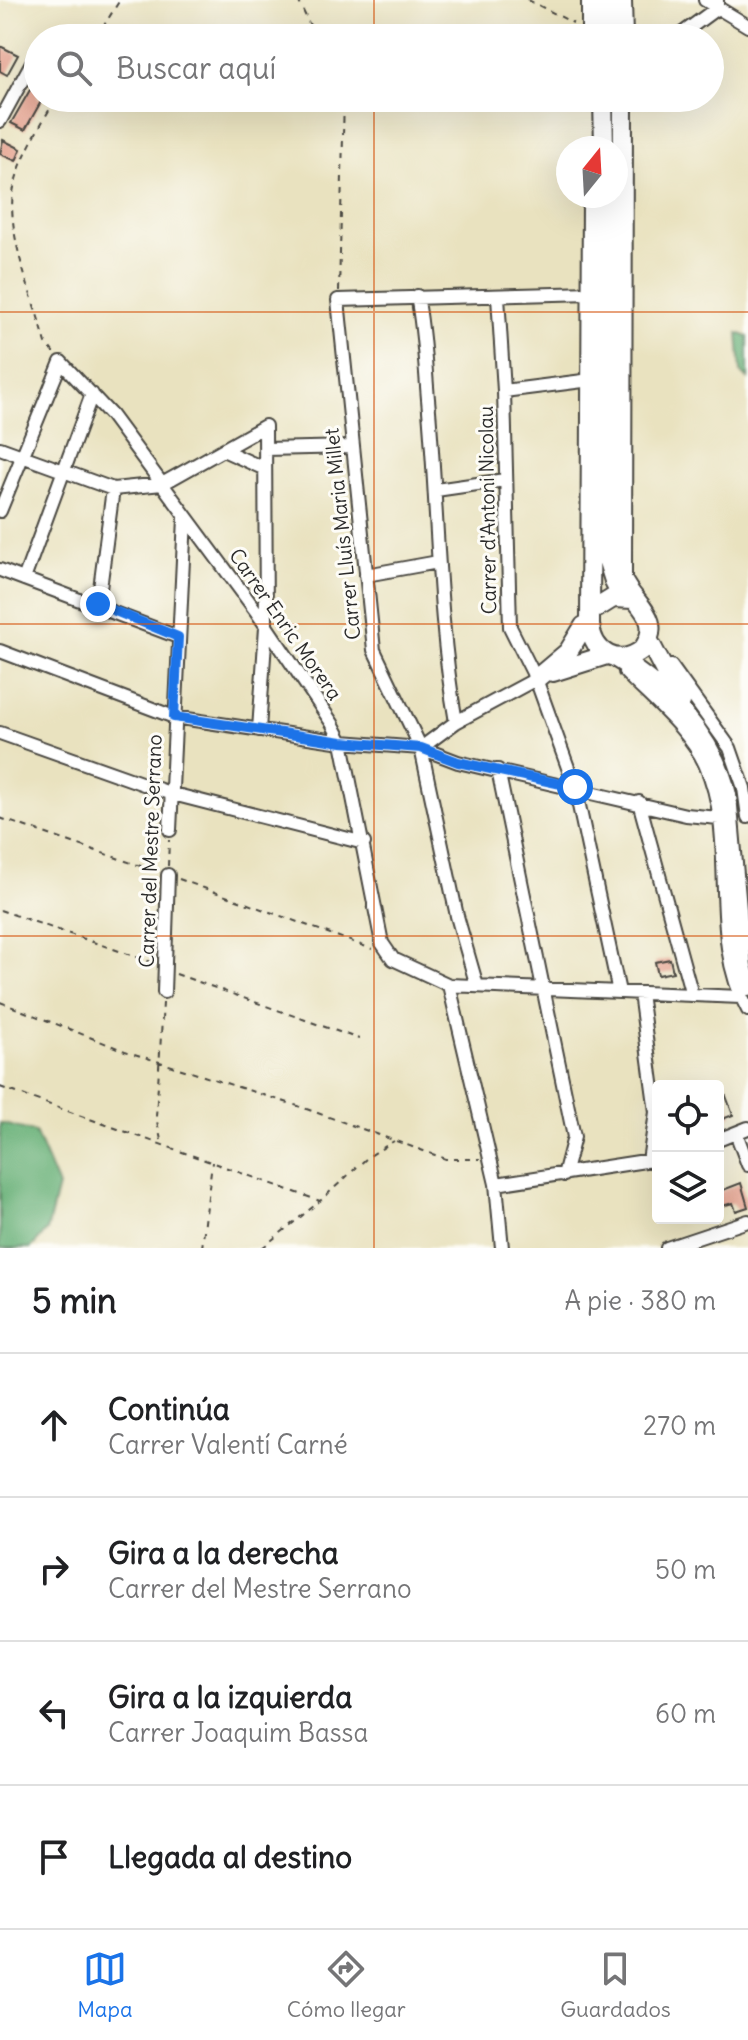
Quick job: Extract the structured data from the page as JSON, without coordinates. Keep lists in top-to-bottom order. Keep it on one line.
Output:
{"streets":{"street":["Carrer d'Antoni Nicolau","Carrer Lluís Maria Millet","Carrer Enric Morera","Carrer del Mestre Serrano"]},"crossings":[["Carrer Enric Morera","Carrer del Mestre Serrano"]],"north":"top","page":{"search":"Buscar aquí","heading":["5 min","A pie · 380 m"],"list":[["Continúa","Carrer Valentí Carné","270 m"],["Gira a la derecha","Carrer del Mestre Serrano","50 m"],["Gira a la izquierda","Carrer Joaquim Bassa","60 m"],"Llegada al destino"],"nav":["Mapa","Cómo llegar","Guardados"]}}
